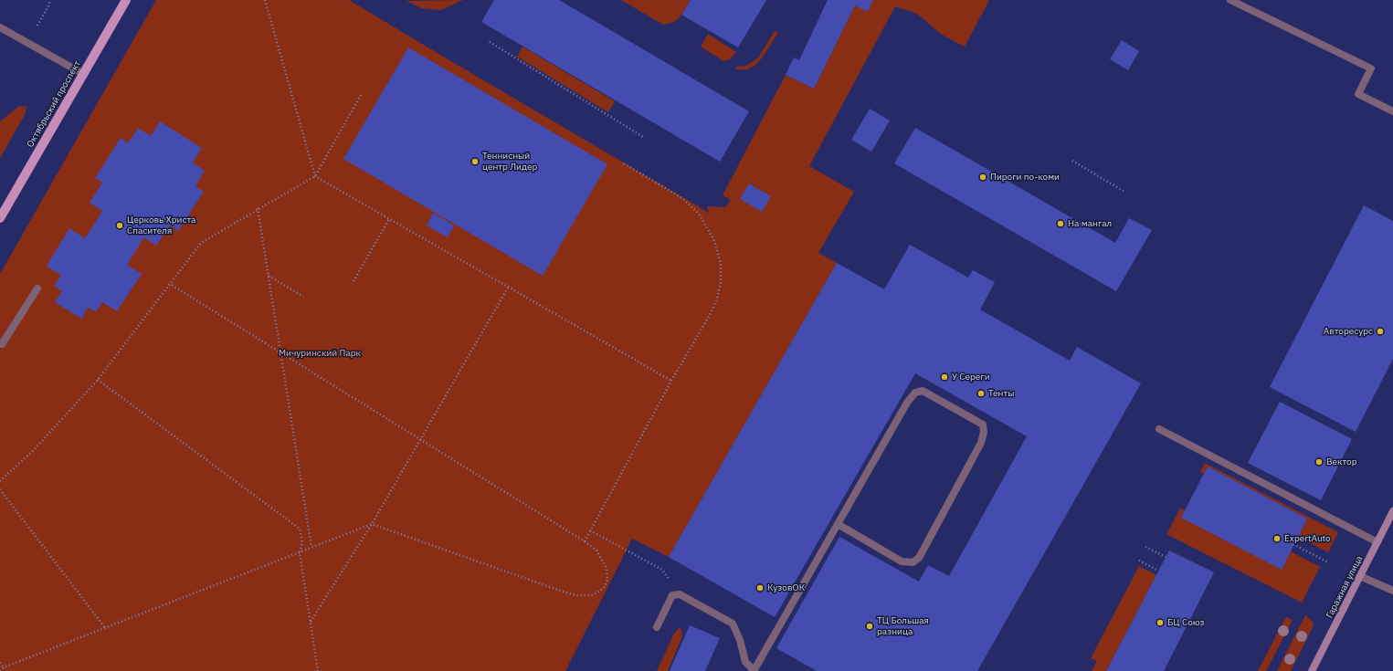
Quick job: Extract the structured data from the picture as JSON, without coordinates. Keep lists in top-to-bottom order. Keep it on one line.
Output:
{"streets":{"main road":["Октябрьский проспект"],"street":["Гаражная улица"]},"parks":["Мичуринский Парк"],"places":["Теннисный центр Лидер","Пироги по-коми","На мангал","Церковь Христа Спасителя","Авторесурс","У Сереги","Тенты","Вектор","ExpertAuto","КузовОК","БЦ Союз","ТЦ Большая разница"]}
